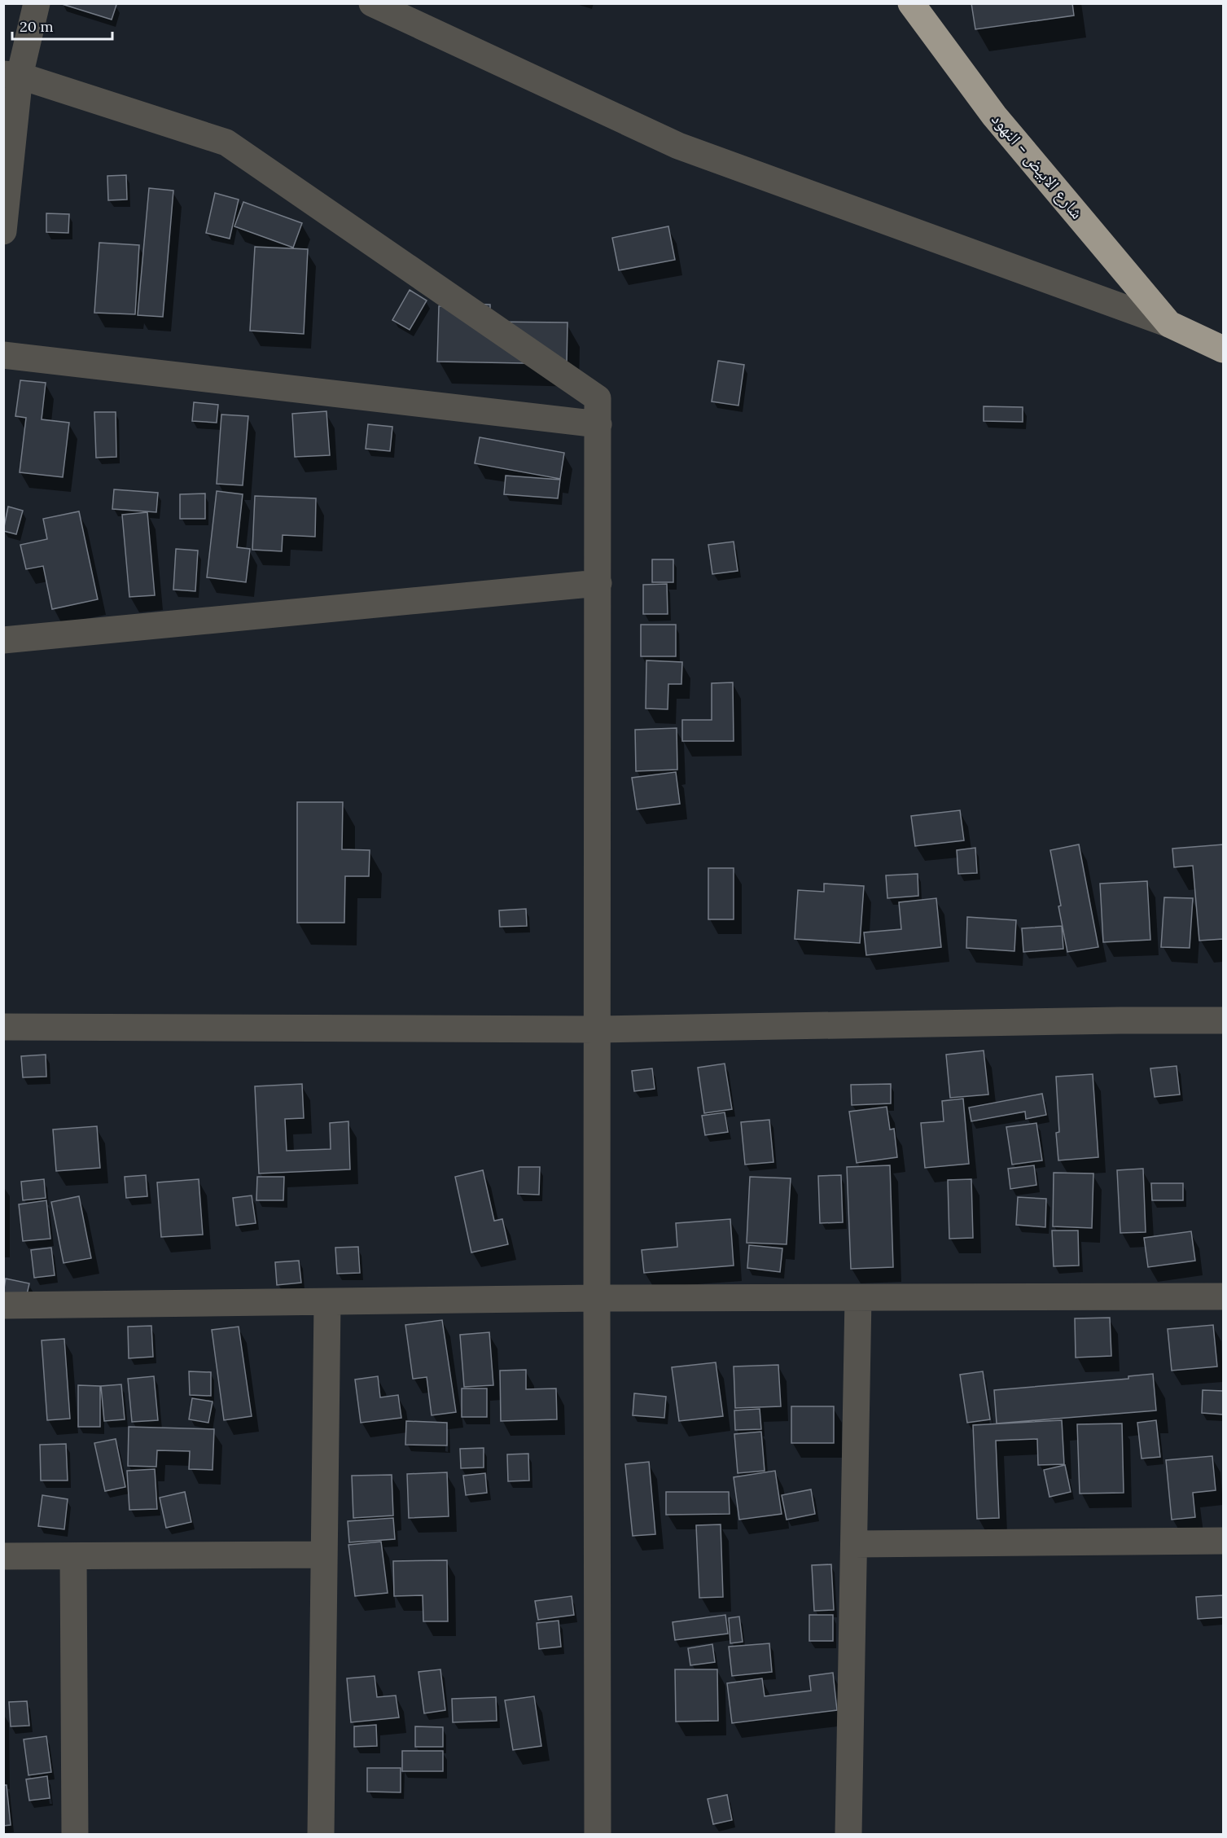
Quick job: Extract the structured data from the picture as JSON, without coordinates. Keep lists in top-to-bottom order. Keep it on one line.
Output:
{"streets":{"highway":["شارع الابيض - النهود"]},"scale_bar":"20 m"}
